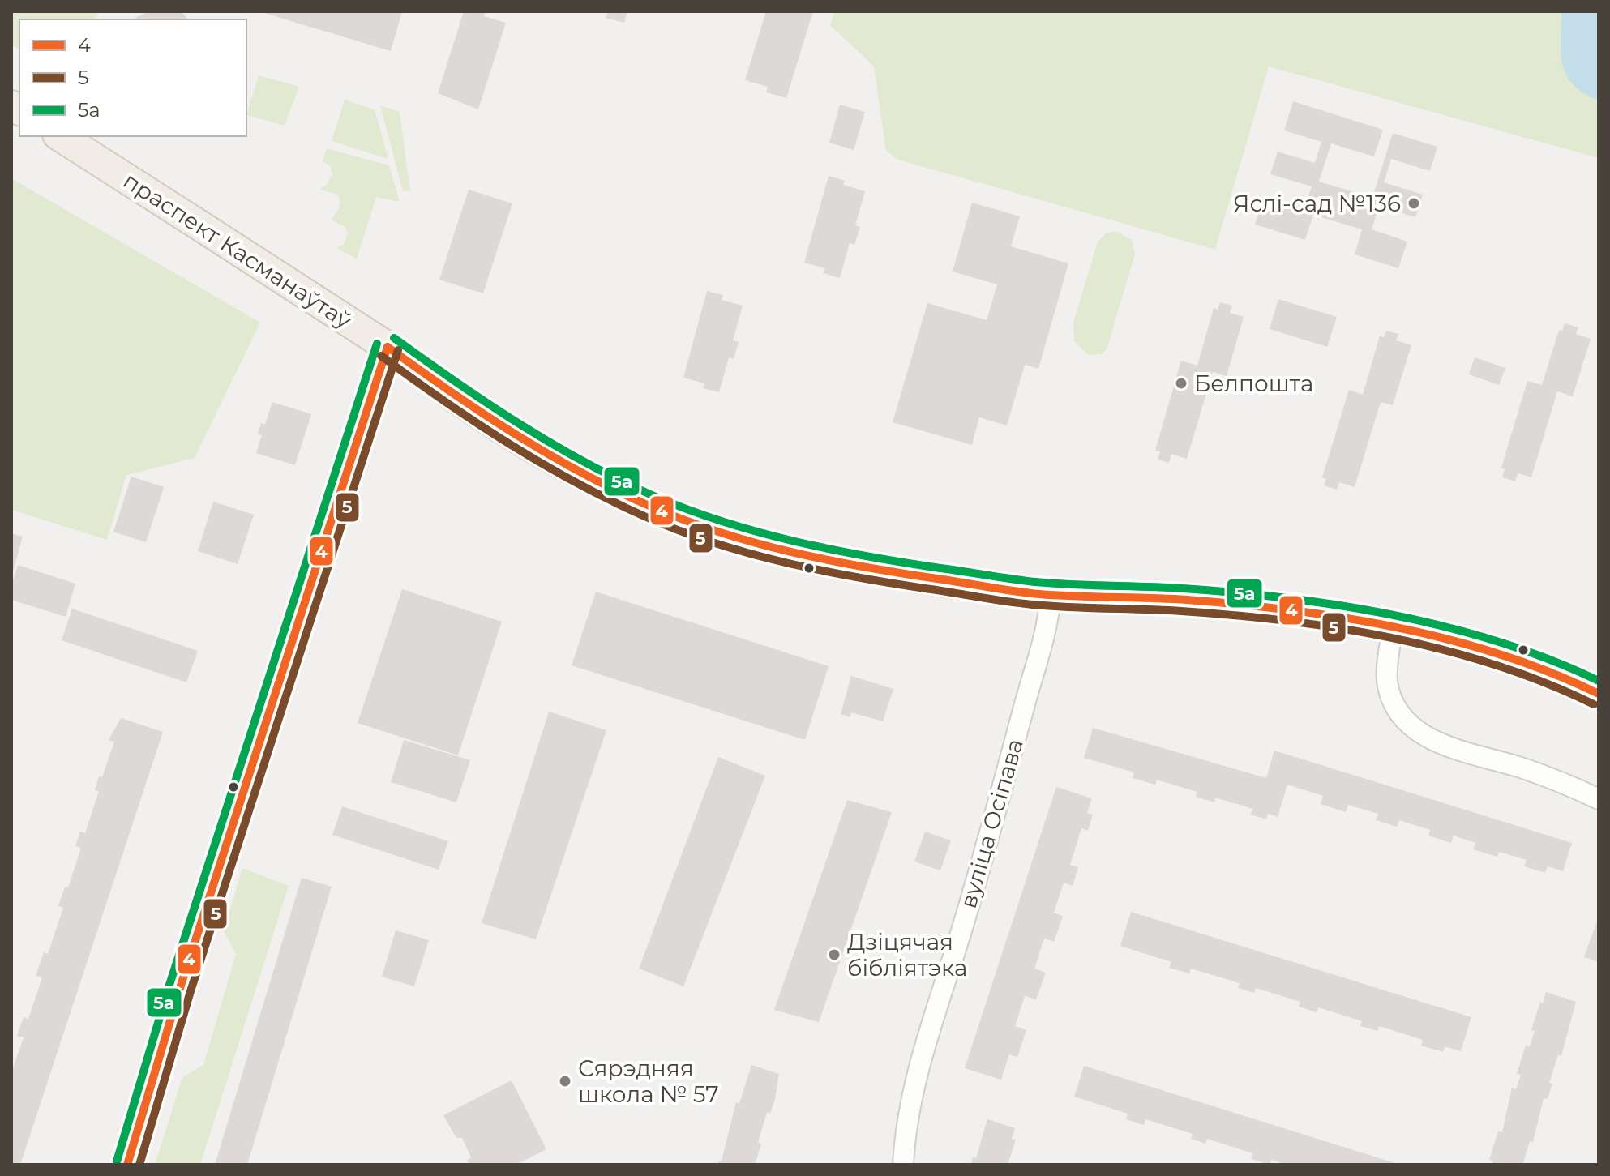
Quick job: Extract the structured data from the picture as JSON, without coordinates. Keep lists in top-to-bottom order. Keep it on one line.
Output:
{"streets":{"main road":["праспект Касманаўтаў"],"street":["вуліца Осіпава"]},"crossings":[["праспект Касманаўтаў","вуліца Осіпава"]],"places":["Яслі-сад №136","Белпошта","Дзіцячая бібліятэка","Сярэдняя школа № 57"],"lines":["transit line 5а","transit line 4","transit line 5"],"legend":["4","5","5а"]}
